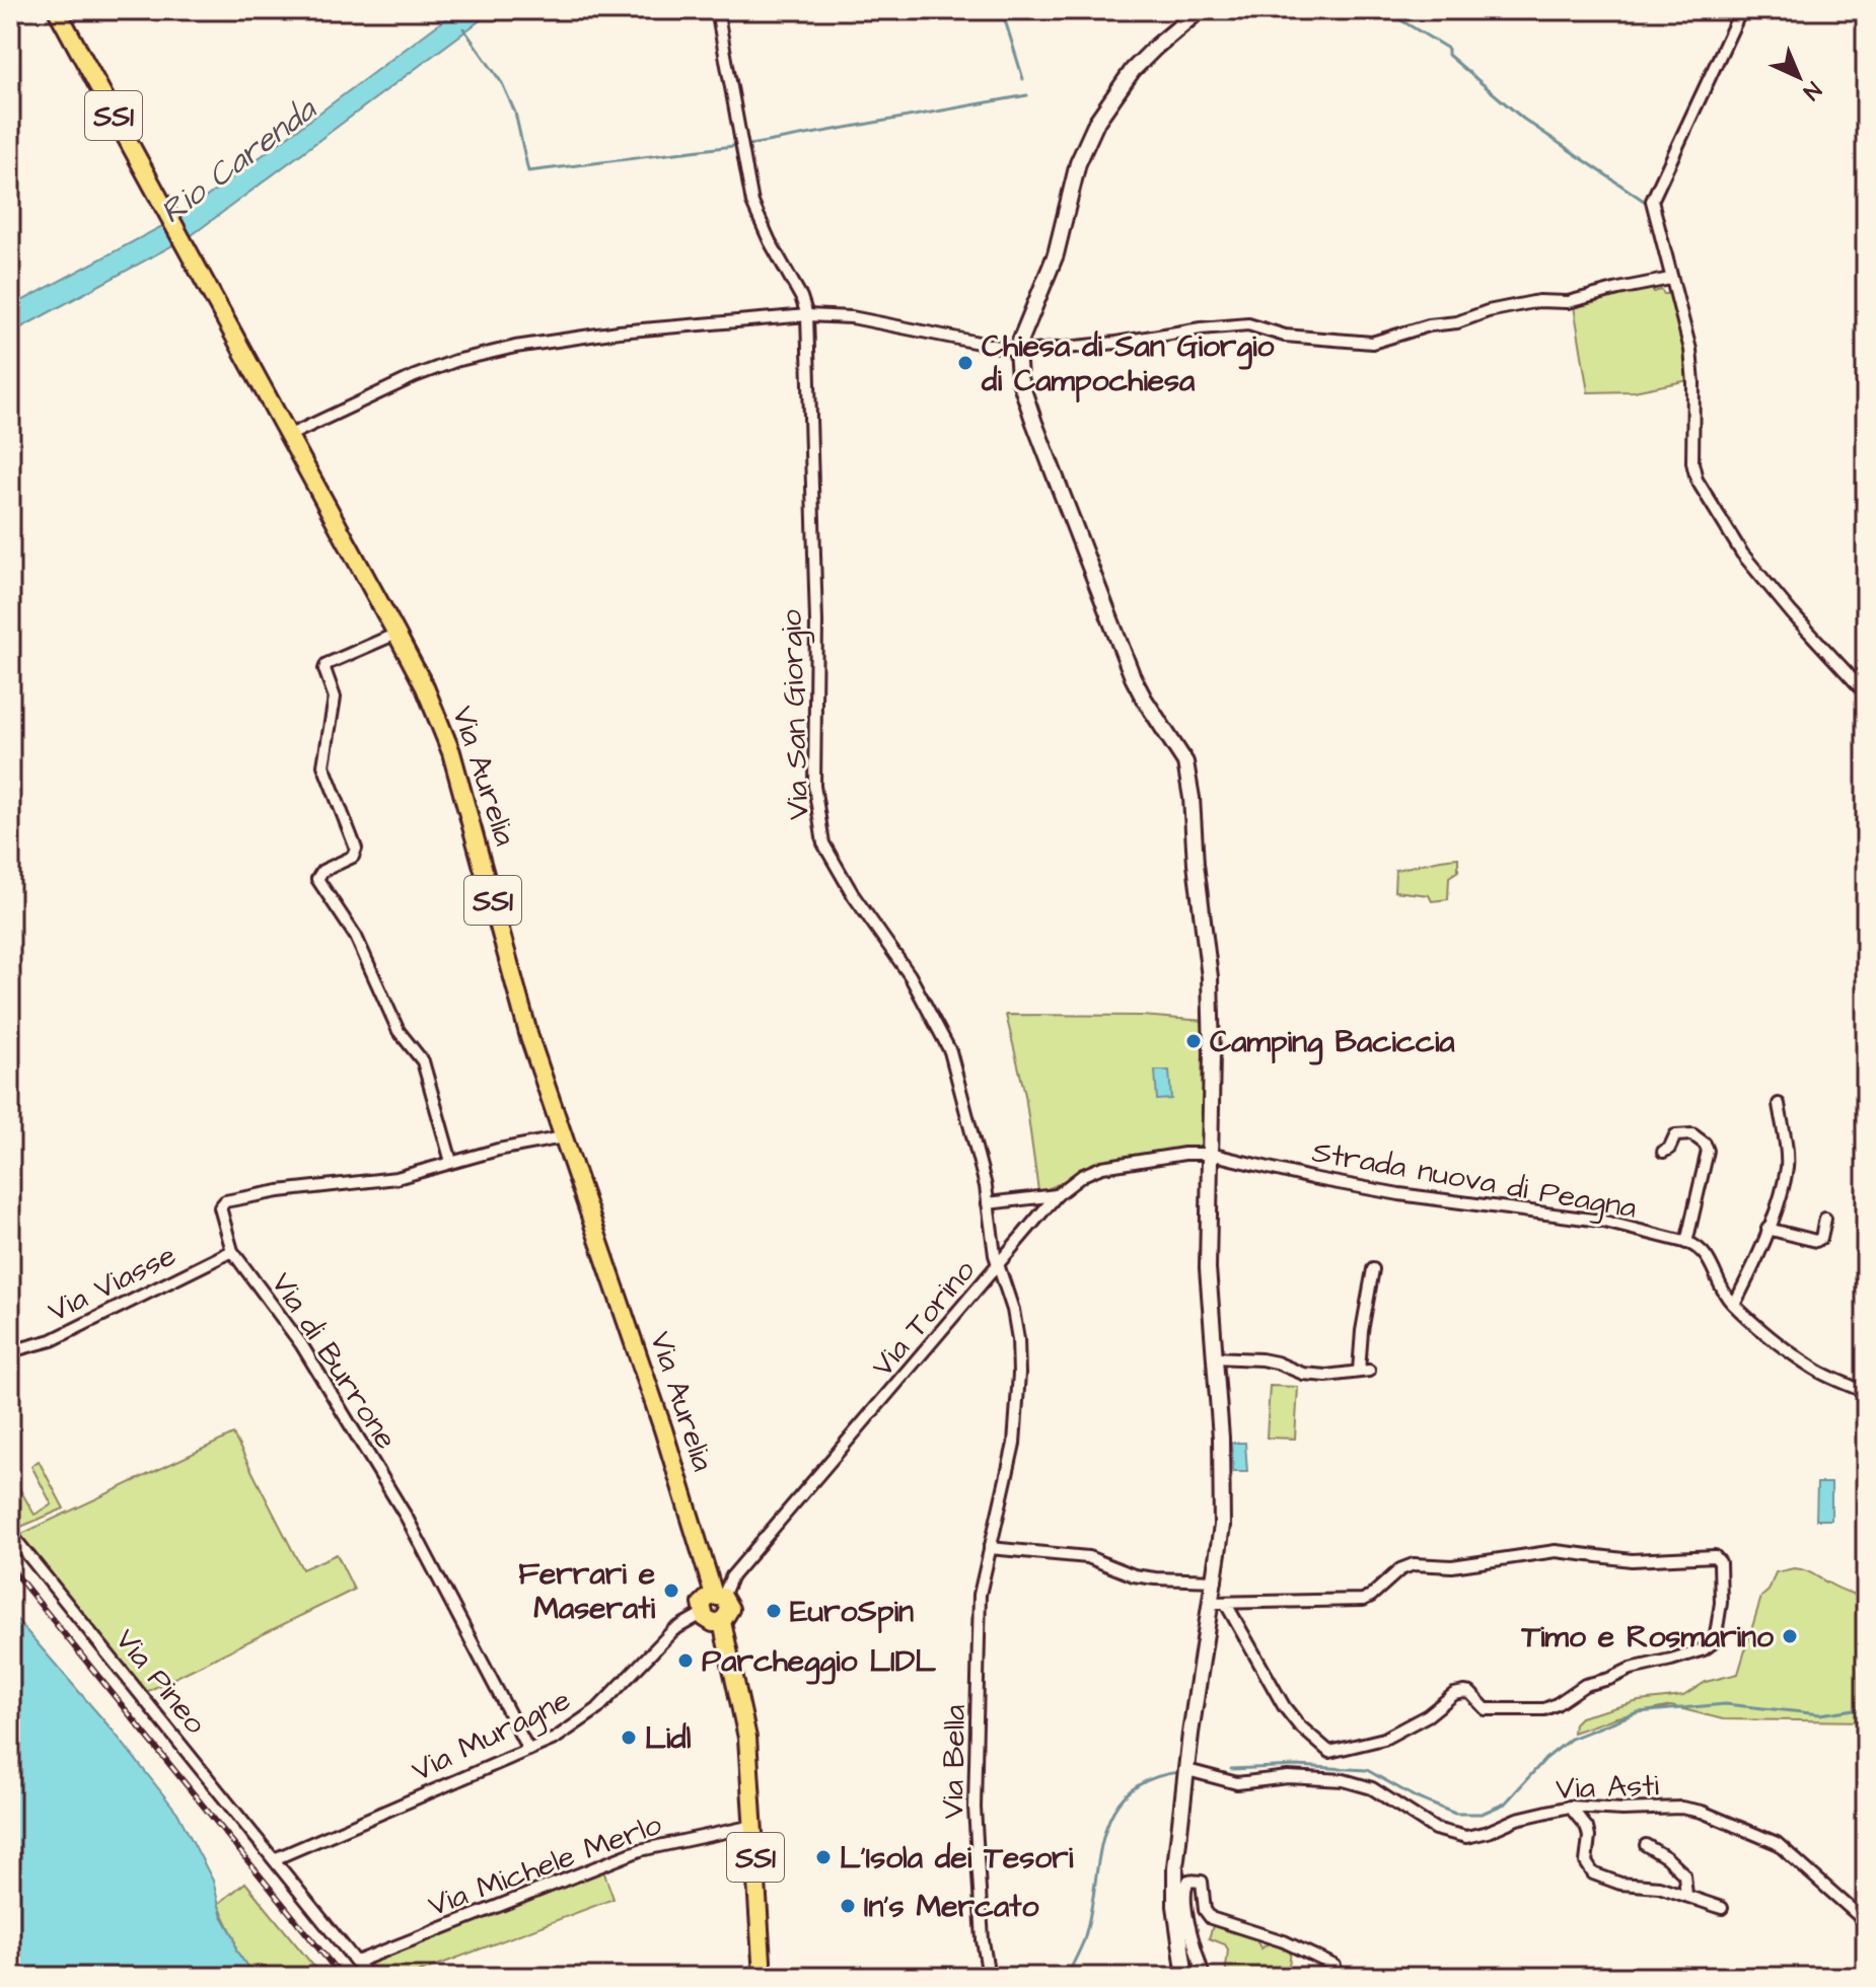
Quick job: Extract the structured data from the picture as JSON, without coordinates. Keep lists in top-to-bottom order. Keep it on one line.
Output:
{"streets":{"main road":["SS1","Via Aurelia"],"street":["Via San Giorgio","Strada nuova di Peagna","Via Viasse","Via Torino","Via di Burrone","Via Pineo","Via Muragne","Via Bella","Via Asti","Via Michele Merlo"]},"crossings":[["Via San Giorgio","Via Torino"],["Via San Giorgio","Via Bella"],["Via Aurelia","Via Torino"],["Via Aurelia","Via di Burrone"],["Via Aurelia","Via Muragne"],["Via Aurelia","Via Michele Merlo"],["Strada nuova di Peagna","Via Torino"],["Via Viasse","Via di Burrone"],["Via Torino","Via Muragne"],["Via Torino","Via Bella"],["Via di Burrone","Via Muragne"],["Via Pineo","Via Muragne"],["Via Pineo","Via Michele Merlo"]],"water":["Rio Carenda"],"places":["Chiesa di San Giorgio di Campochiesa","Camping Baciccia","Ferrari e Maserati","EuroSpin","Timo e Rosmarino","Parcheggio LIDL","Lidl","L'Isola dei Tesori","In's Mercato"],"north":"bottom right"}
